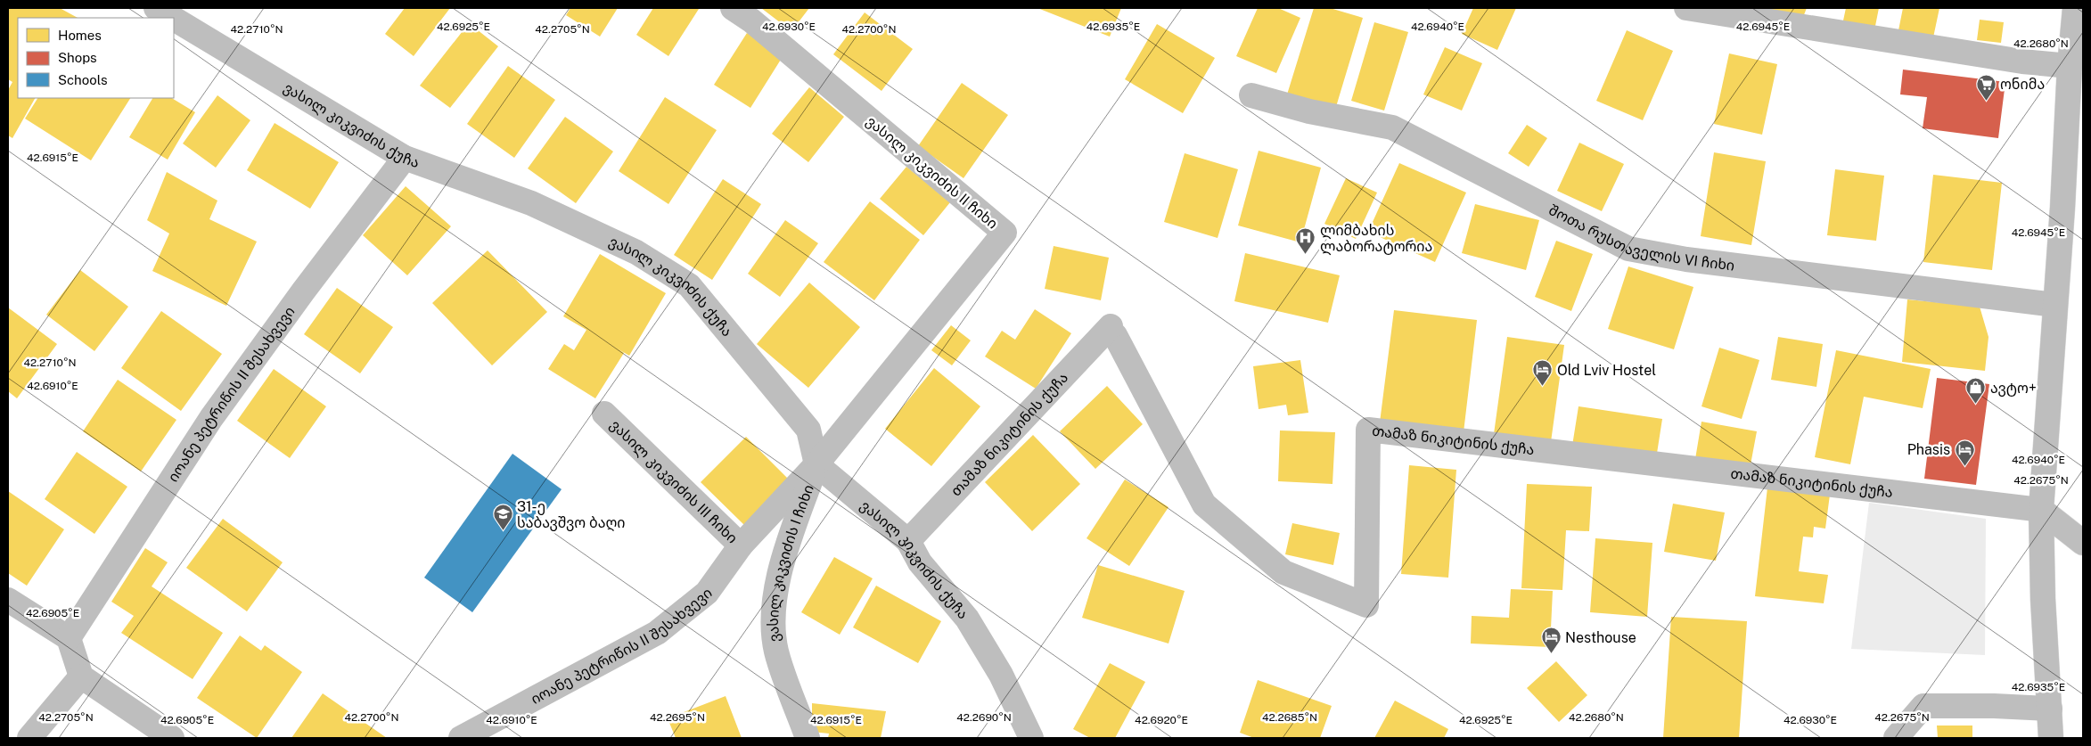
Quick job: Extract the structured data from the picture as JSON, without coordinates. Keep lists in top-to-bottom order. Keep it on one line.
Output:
{"streets":{"street":["ვასილ კიკვიძის ქუჩა","ვასილ კიკვიძის II ჩიხი","შოთა რუსთაველის VI ჩიხი","იოანე პეტრიწის II შესახვევი","თამაზ ნიკიტინის ქუჩა","ვასილ კიკვიძის III ჩიხი","ვასილ კიკვიძის I ჩიხი"]},"crossings":[["ვასილ კიკვიძის ქუჩა","ვასილ კიკვიძის II ჩიხი"],["ვასილ კიკვიძის ქუჩა","იოანე პეტრიწის II შესახვევი"],["ვასილ კიკვიძის ქუჩა","თამაზ ნიკიტინის ქუჩა"],["ვასილ კიკვიძის ქუჩა","ვასილ კიკვიძის III ჩიხი"],["ვასილ კიკვიძის ქუჩა","ვასილ კიკვიძის I ჩიხი"],["ვასილ კიკვიძის II ჩიხი","ვასილ კიკვიძის III ჩიხი"],["ვასილ კიკვიძის II ჩიხი","ვასილ კიკვიძის I ჩიხი"],["იოანე პეტრიწის II შესახვევი","ვასილ კიკვიძის III ჩიხი"],["ვასილ კიკვიძის III ჩიხი","ვასილ კიკვიძის I ჩიხი"]],"places":{"supermarket":["ონიმა"],"hospital":["ლიმბახის ლაბორატორია"],"hotel":["Old Lviv Hostel","Phasis","Nesthouse"],"shop":["ავტო+"],"school or university":["31-ე საბავშვო ბაღი"]},"legend":["Homes","Shops","Schools"],"coordinates":["42.6925°E","42.6930°E","42.6935°E","42.6940°E","42.6945°E","42.2710°N","42.2705°N","42.2700°N","42.2680°N","42.6915°E","42.6910°E","42.2675°N","42.6905°E","42.2695°N","42.2690°N","42.2685°N","42.6920°E"]}
